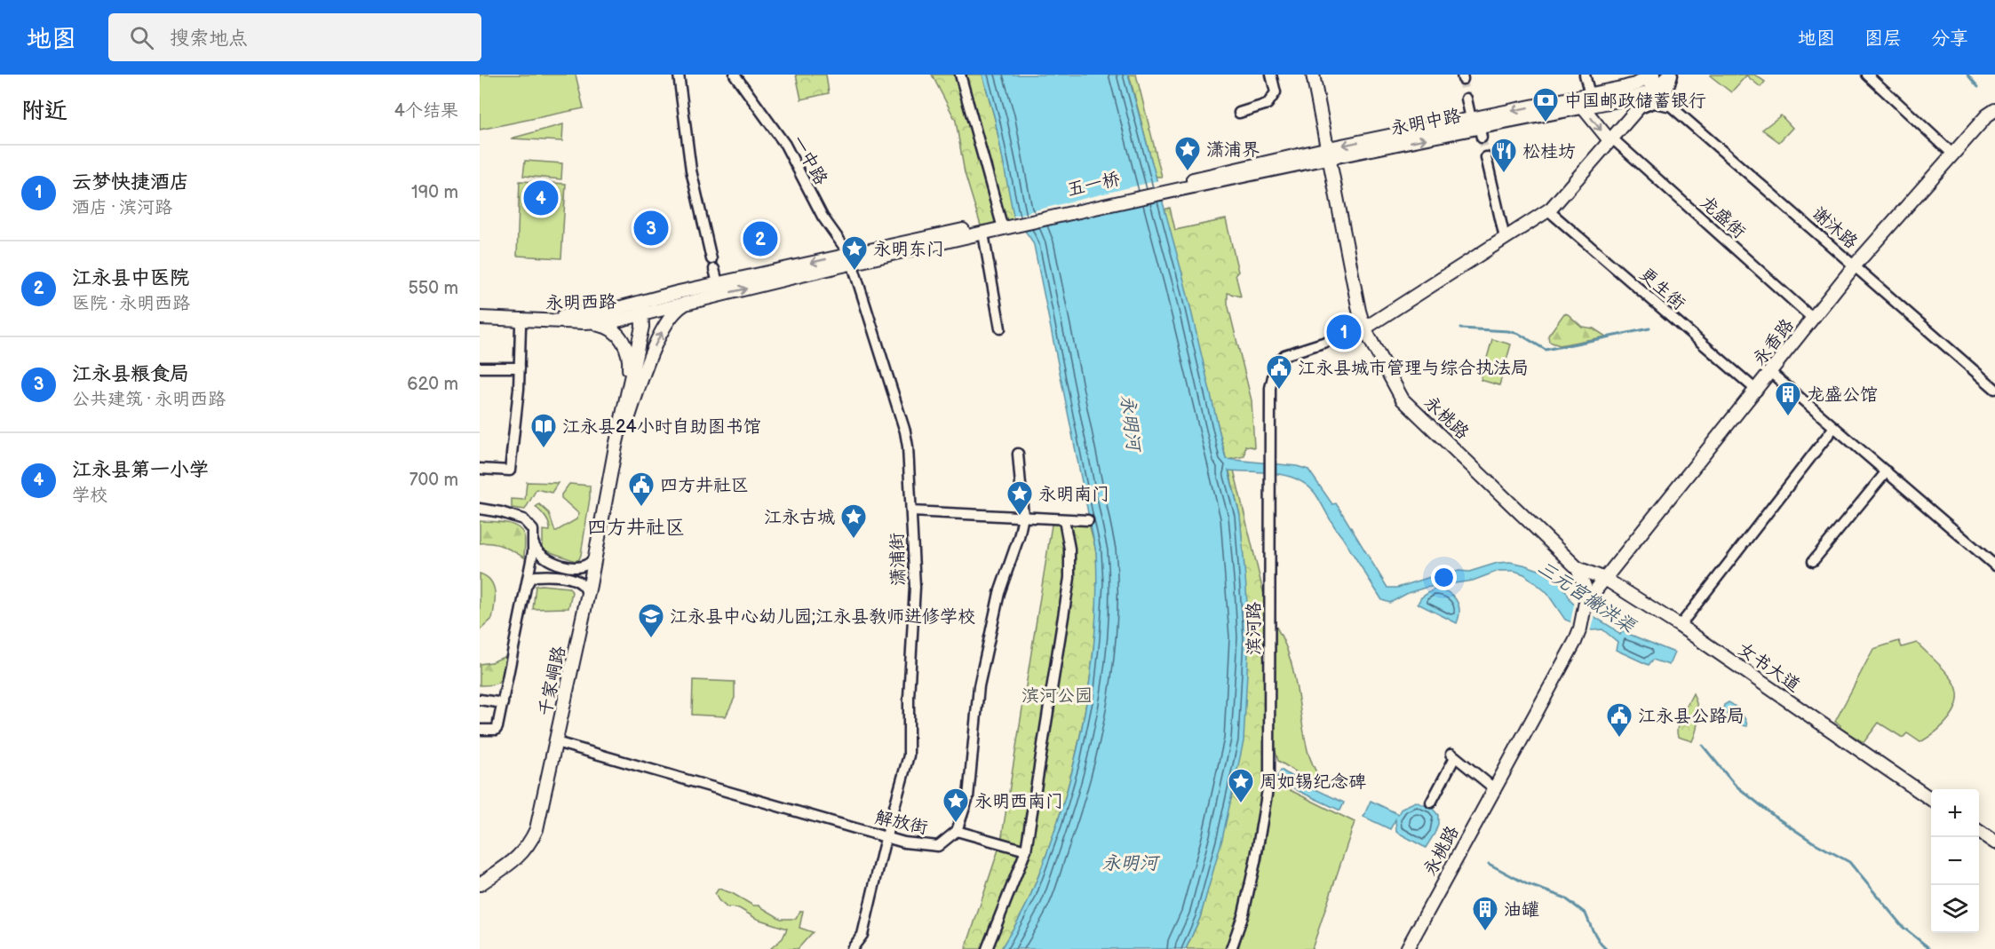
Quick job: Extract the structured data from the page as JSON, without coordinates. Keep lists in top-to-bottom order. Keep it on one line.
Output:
{"streets":{"main road":["永明中路","五一桥","永明西路","永香路","永桃路","女书大道","千家峒路"],"street":["一中路","龙盛街","谢沐路","更生街","潇浦街","滨河路","解放街"]},"crossings":[["永明中路","五一桥"],["永明中路","谢沐路"],["永明中路","永桃路"],["一中路","永明西路"],["一中路","潇浦街"],["五一桥","永明西路"],["龙盛街","永香路"],["谢沐路","永香路"],["更生街","永香路"],["永明西路","潇浦街"],["永香路","永桃路"],["永香路","女书大道"],["永桃路","女书大道"],["潇浦街","解放街"],["千家峒路","解放街"]],"districts":["四方井社区"],"water":["永明河","三元宫撇洪渠"],"parks":["滨河公园"],"places":{"bank":["中国邮政储蓄银行"],"place":["潇浦界","永明东门","永明南门","江永古城","周如锡纪念碑","永明西南门"],"restaurant":["松桂坊"],"public building":["江永县城市管理与综合执法局","四方井社区","江永县公路局"],"building":["龙盛公馆","油罐"],"library":["江永县24小时自助图书馆"],"school or university":["江永县中心幼儿园;江永县教师进修学校"]},"page":{"header":"地图","search":"搜索地点","nav":["地图","图层","分享"],"heading":["附近","4个结果"],"list":[{"mark":"1","name":"云梦快捷酒店","note":"酒店 · 滨河路","value":"190 m"},{"mark":"2","name":"江永县中医院","note":"医院 · 永明西路","value":"550 m"},{"mark":"3","name":"江永县粮食局","note":"公共建筑 · 永明西路","value":"620 m"},{"mark":"4","name":"江永县第一小学","note":"学校","value":"700 m"}],"pins":["4","3","2","1"],"map_buttons":["+","−"]}}
